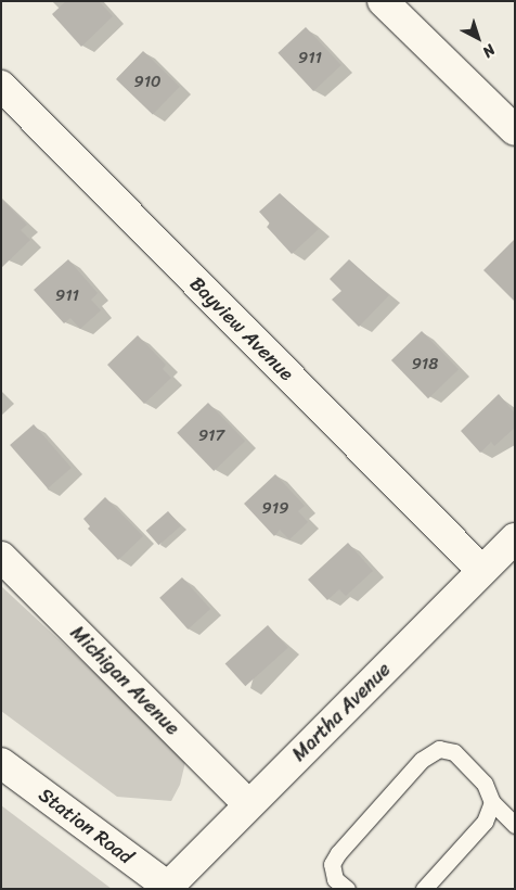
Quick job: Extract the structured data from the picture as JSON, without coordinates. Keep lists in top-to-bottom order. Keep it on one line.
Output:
{"streets":{"street":["Bayview Avenue","Michigan Avenue","Martha Avenue","Station Road"]},"crossings":[["Bayview Avenue","Martha Avenue"],["Michigan Avenue","Martha Avenue"],["Martha Avenue","Station Road"]],"house_numbers":["911","910","911","918","917","919"],"north":"bottom right"}
